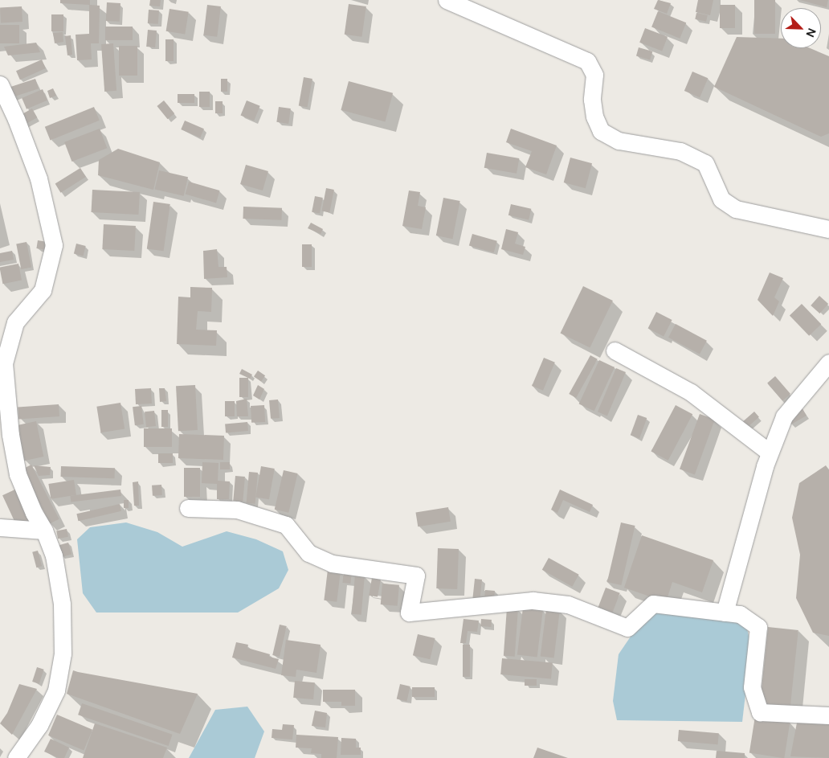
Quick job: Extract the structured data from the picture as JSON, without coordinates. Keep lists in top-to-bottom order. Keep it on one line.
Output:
{"north":"bottom right"}
